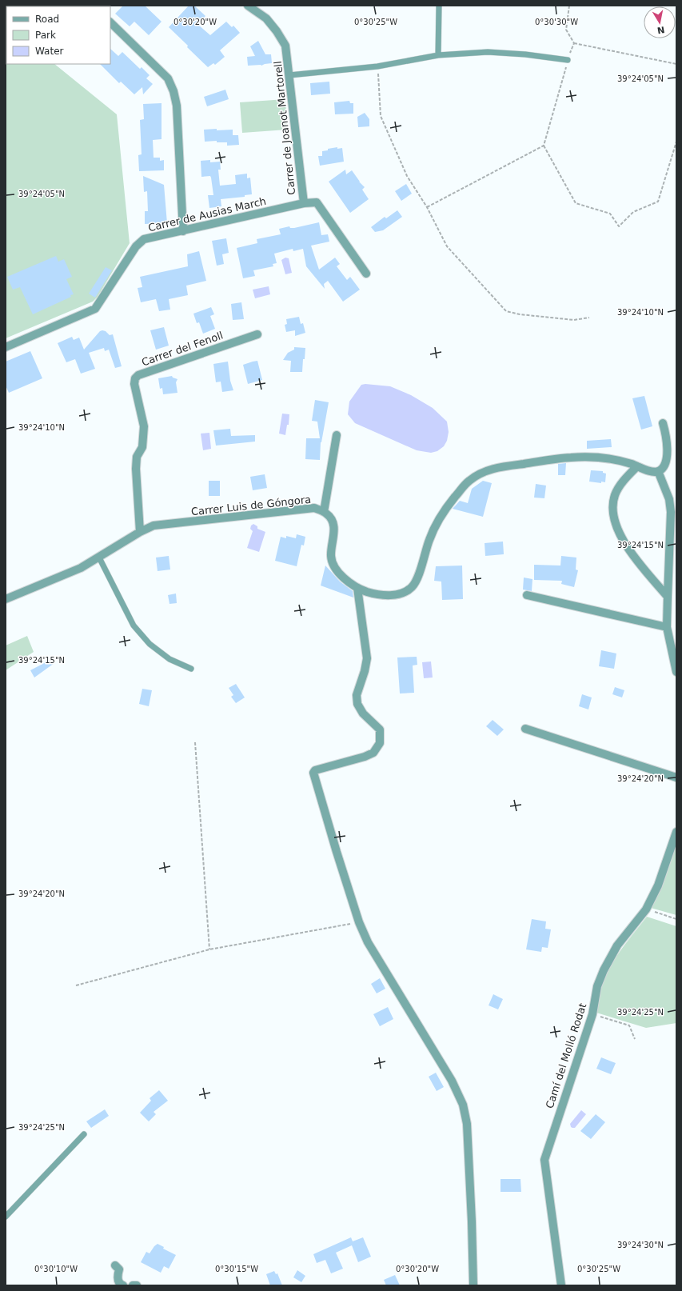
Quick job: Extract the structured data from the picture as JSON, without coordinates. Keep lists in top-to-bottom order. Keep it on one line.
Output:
{"streets":{"street":["Carrer de Joanot Martorell","Carrer de Ausias March","Carrer del Fenoll","Carrer Luis de Góngora","Camí del Molló Rodat"]},"crossings":[["Carrer de Joanot Martorell","Carrer de Ausias March"],["Carrer del Fenoll","Carrer Luis de Góngora"]],"legend":["Road","Park","Water"],"north":"bottom","coordinates":["0°30'20\"W","0°30'25\"W","0°30'30\"W","39°24'05\"N","39°24'10\"N","39°24'15\"N","39°24'20\"N","39°24'25\"N","39°24'30\"N","0°30'10\"W","0°30'15\"W"]}
